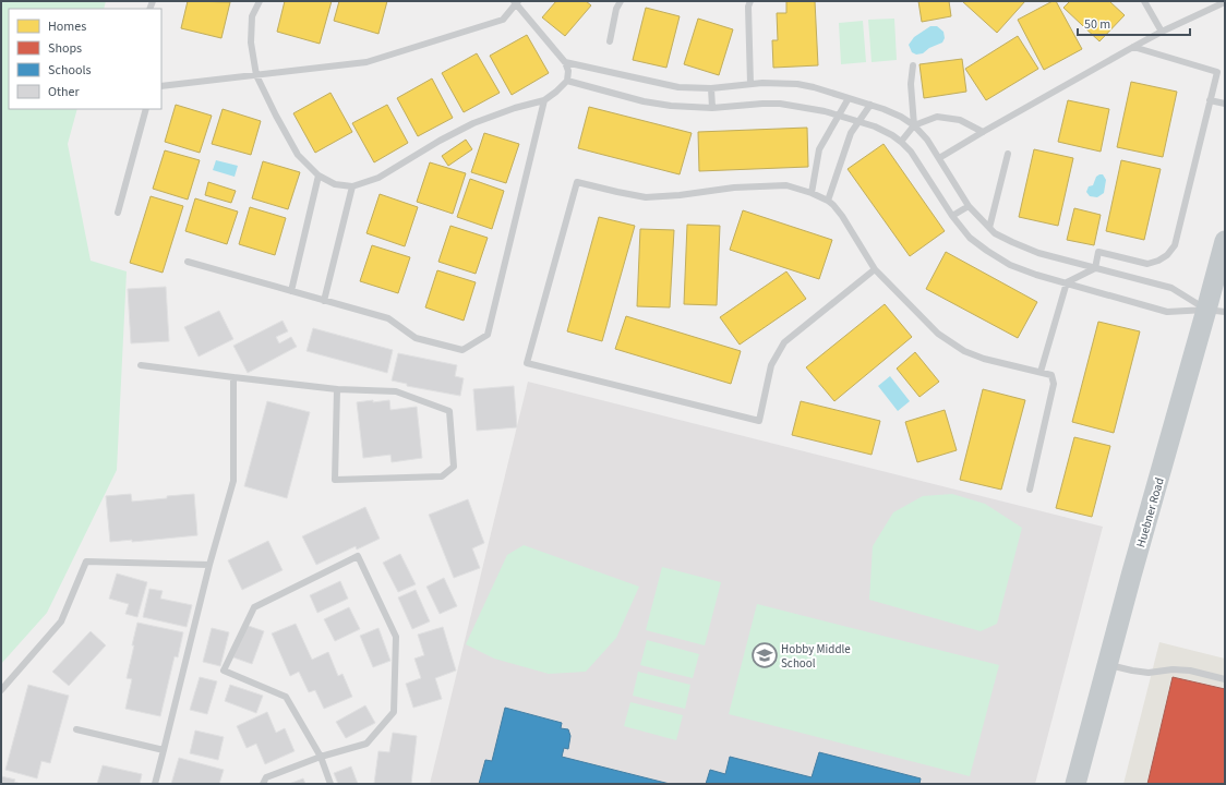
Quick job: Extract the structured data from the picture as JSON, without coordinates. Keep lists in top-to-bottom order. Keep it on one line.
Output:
{"streets":{"main road":["Huebner Road"]},"places":{"school or university":["Hobby Middle School"]},"legend":["Homes","Shops","Schools","Other"],"scale_bar":"50 m"}
